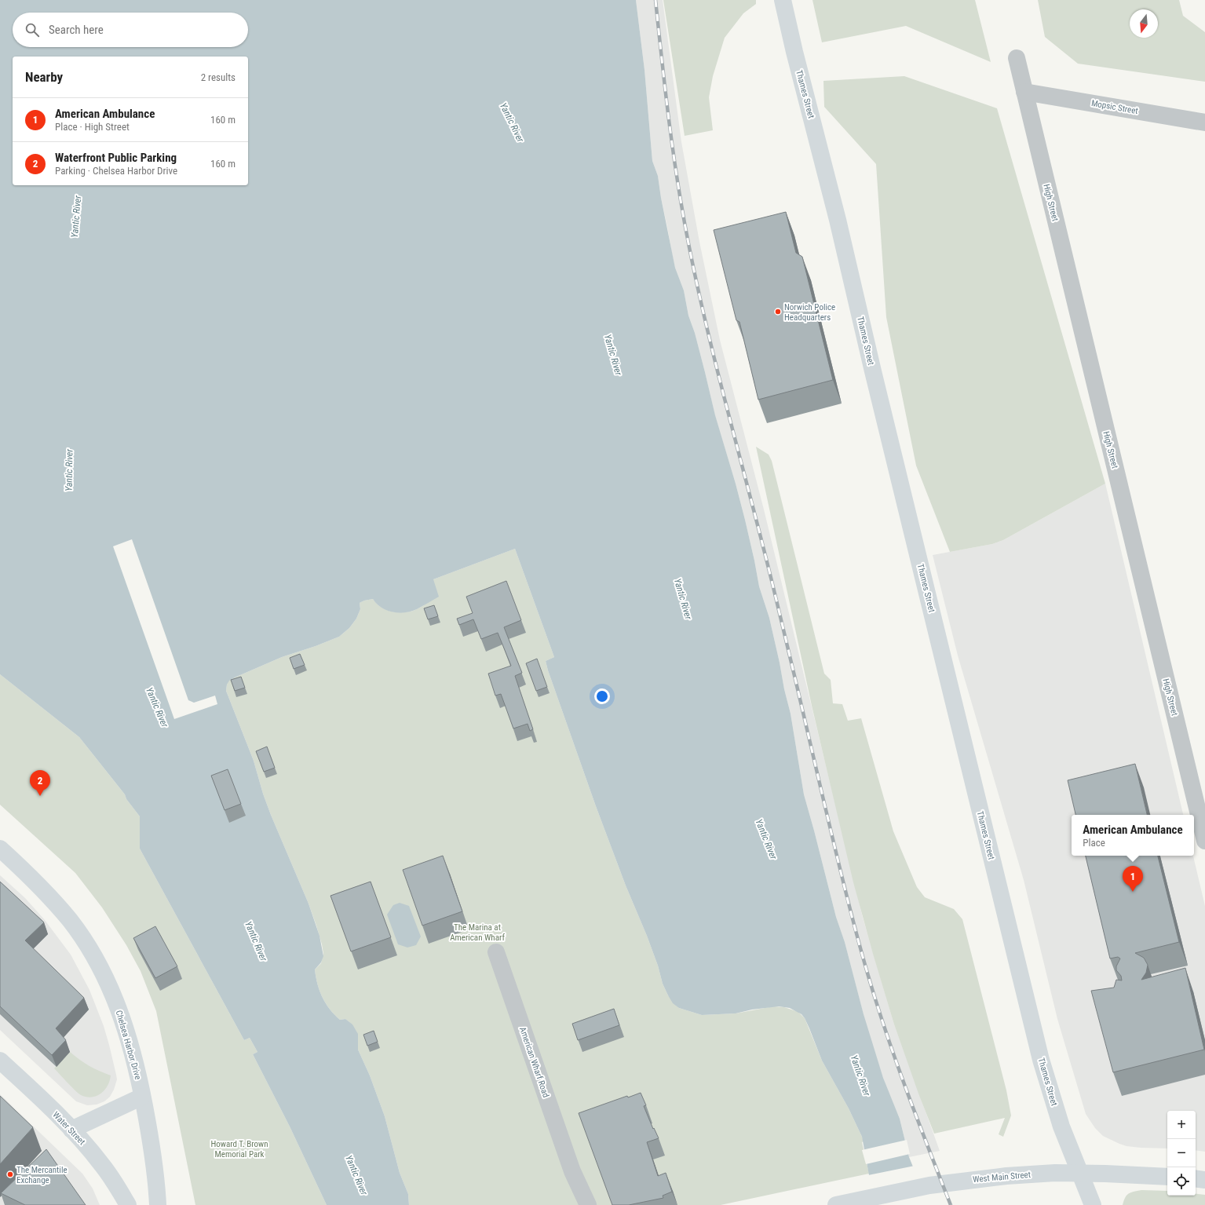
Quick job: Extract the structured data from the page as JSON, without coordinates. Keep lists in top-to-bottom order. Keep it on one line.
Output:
{"streets":{"main road":["Thames Street","Chelsea Harbor Drive","Water Street","West Main Street"],"street":["Mopsic Street","High Street","American Wharf Road"]},"crossings":[["Thames Street","West Main Street"],["Mopsic Street","High Street"]],"water":["Yantic River"],"parks":["The Marina at American Wharf","Howard T. Brown Memorial Park"],"places":["Norwich Police Headquarters","The Mercantile Exchange"],"north":"bottom","page":{"search":"Search here","heading":["Nearby","2 results"],"list":[{"mark":"1","name":"American Ambulance","note":"Place · High Street","value":"160 m"},{"mark":"2","name":"Waterfront Public Parking","note":"Parking · Chelsea Harbor Drive","value":"160 m"}],"pins":["2","1"],"popup":["American Ambulance","Place"],"map_buttons":["+","−"]}}
